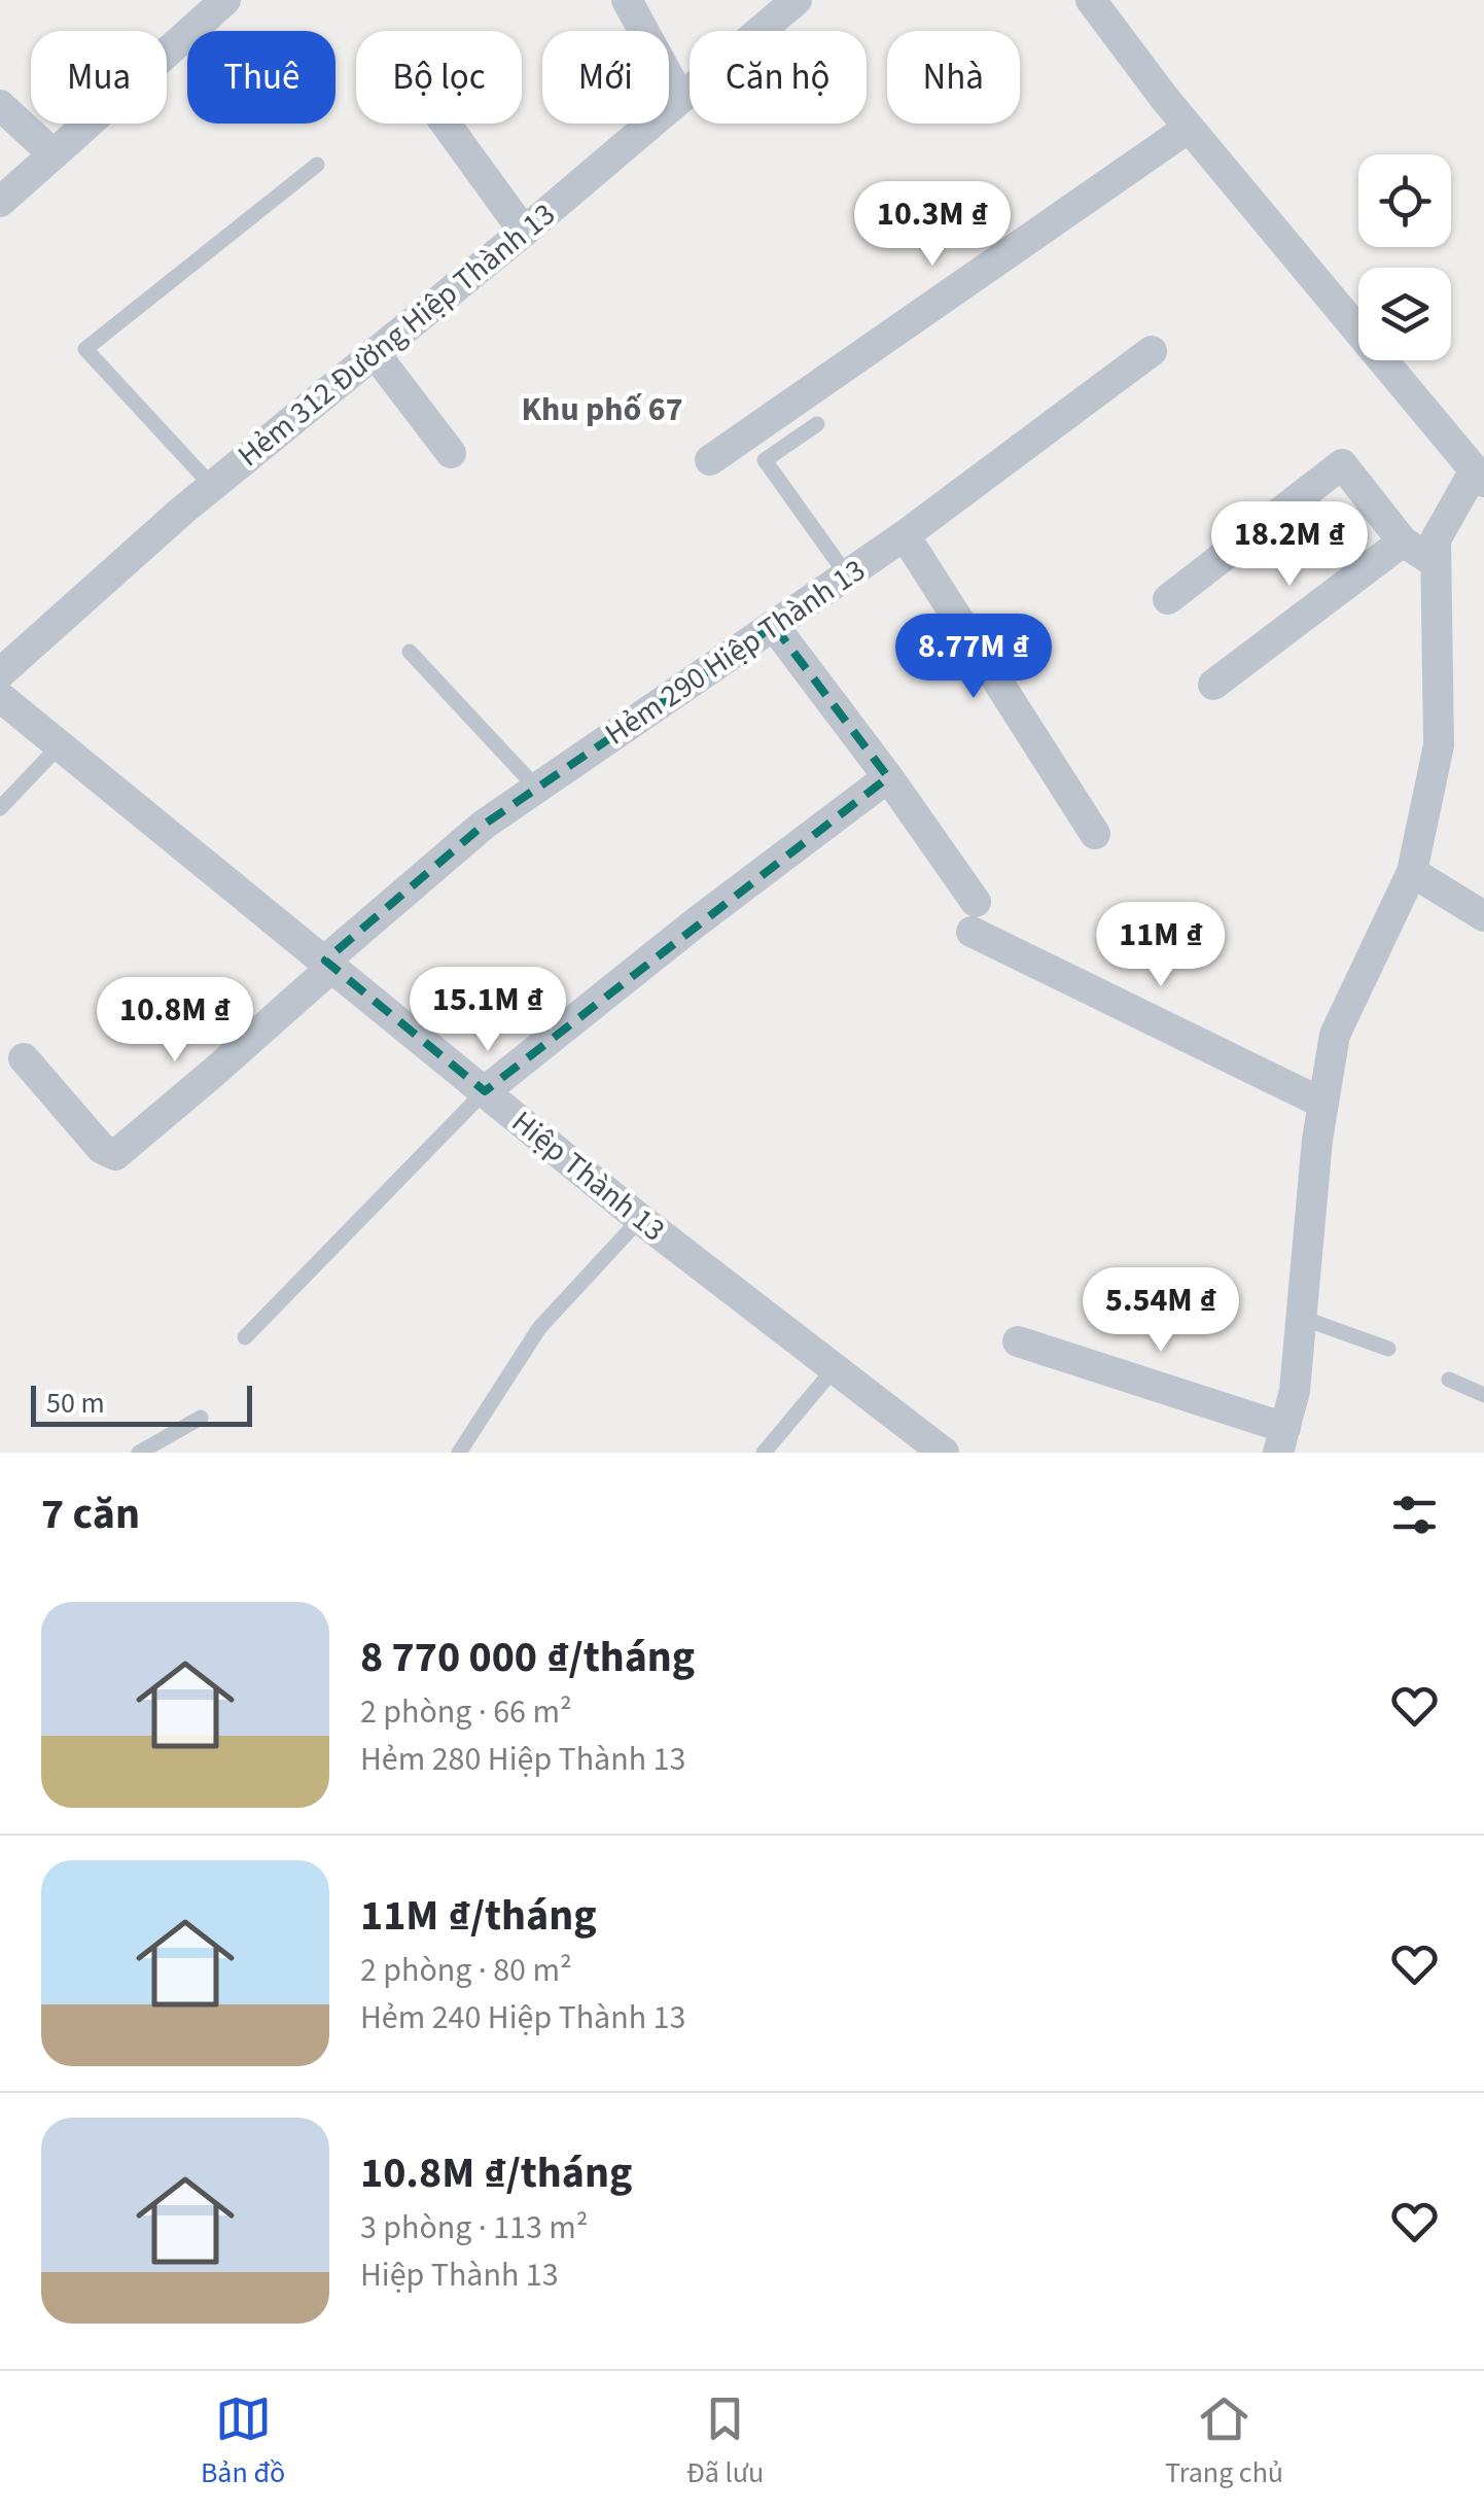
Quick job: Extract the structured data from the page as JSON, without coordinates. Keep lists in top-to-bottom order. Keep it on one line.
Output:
{"streets":{"street":["Hẻm 312 Đường Hiệp Thành 13","Hẻm 290 Hiệp Thành 13","Hiệp Thành 13"]},"crossings":[["Hẻm 290 Hiệp Thành 13","Hiệp Thành 13"]],"districts":["Khu phố 67"],"scale_bar":"50 m","page":{"chip":["Mua","Thuê","Bộ lọc","Mới","Căn hộ","Nhà"],"price":["10.3M ₫","18.2M ₫","8.77M ₫","11M ₫","15.1M ₫","10.8M ₫","5.54M ₫"],"scale":"50 m","heading":"7 căn","list":[{"name":"8 770 000 ₫/tháng","note":"2 phòng · 66 m² · Hẻm 280 Hiệp Thành 13"},{"name":"11M ₫/tháng","note":"2 phòng · 80 m² · Hẻm 240 Hiệp Thành 13"},{"name":"10.8M ₫/tháng","note":"3 phòng · 113 m² · Hiệp Thành 13"}],"tabs":["Bản đồ","Đã lưu","Trang chủ"]}}
